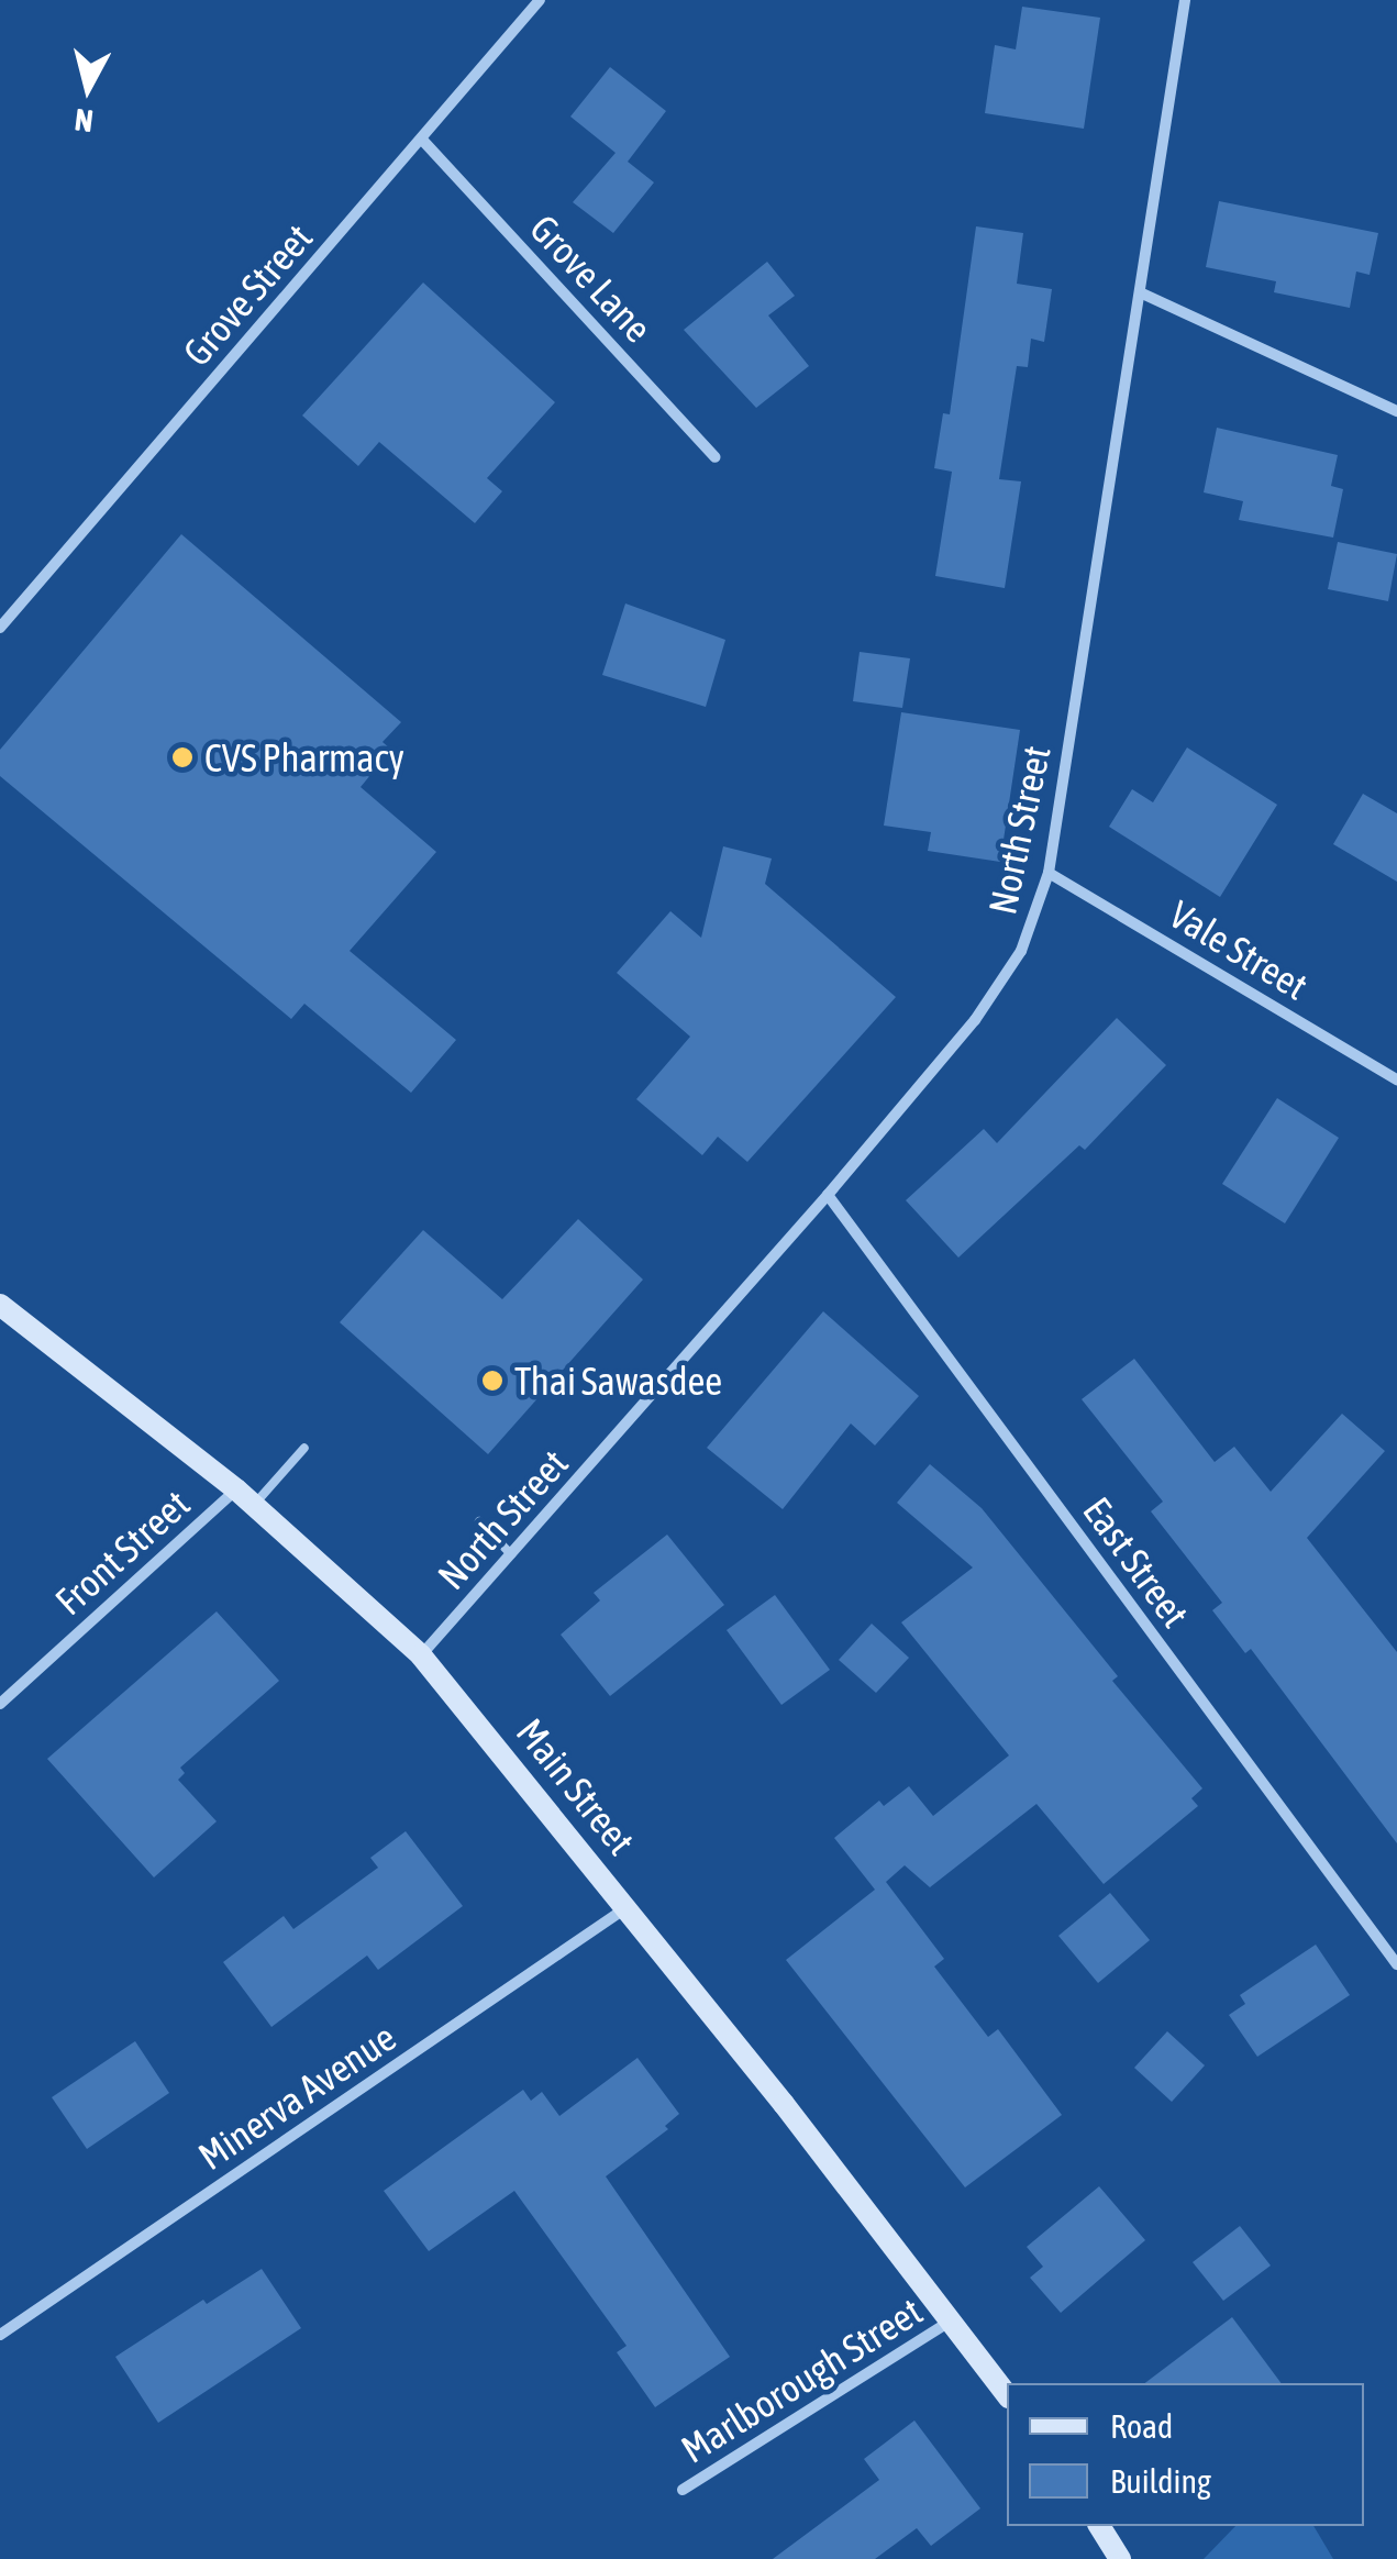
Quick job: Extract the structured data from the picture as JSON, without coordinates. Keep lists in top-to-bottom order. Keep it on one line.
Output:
{"streets":{"main road":["Main Street"],"street":["Grove Lane","Grove Street","North Street","Vale Street","Front Street","East Street","Minerva Avenue","Marlborough Street"]},"crossings":[["Grove Lane","Grove Street"],["North Street","Vale Street"],["North Street","East Street"],["North Street","Main Street"],["Front Street","Main Street"],["Main Street","Minerva Avenue"],["Main Street","Marlborough Street"]],"places":["CVS Pharmacy","Thai Sawasdee"],"legend":["Road","Building"],"north":"bottom"}
